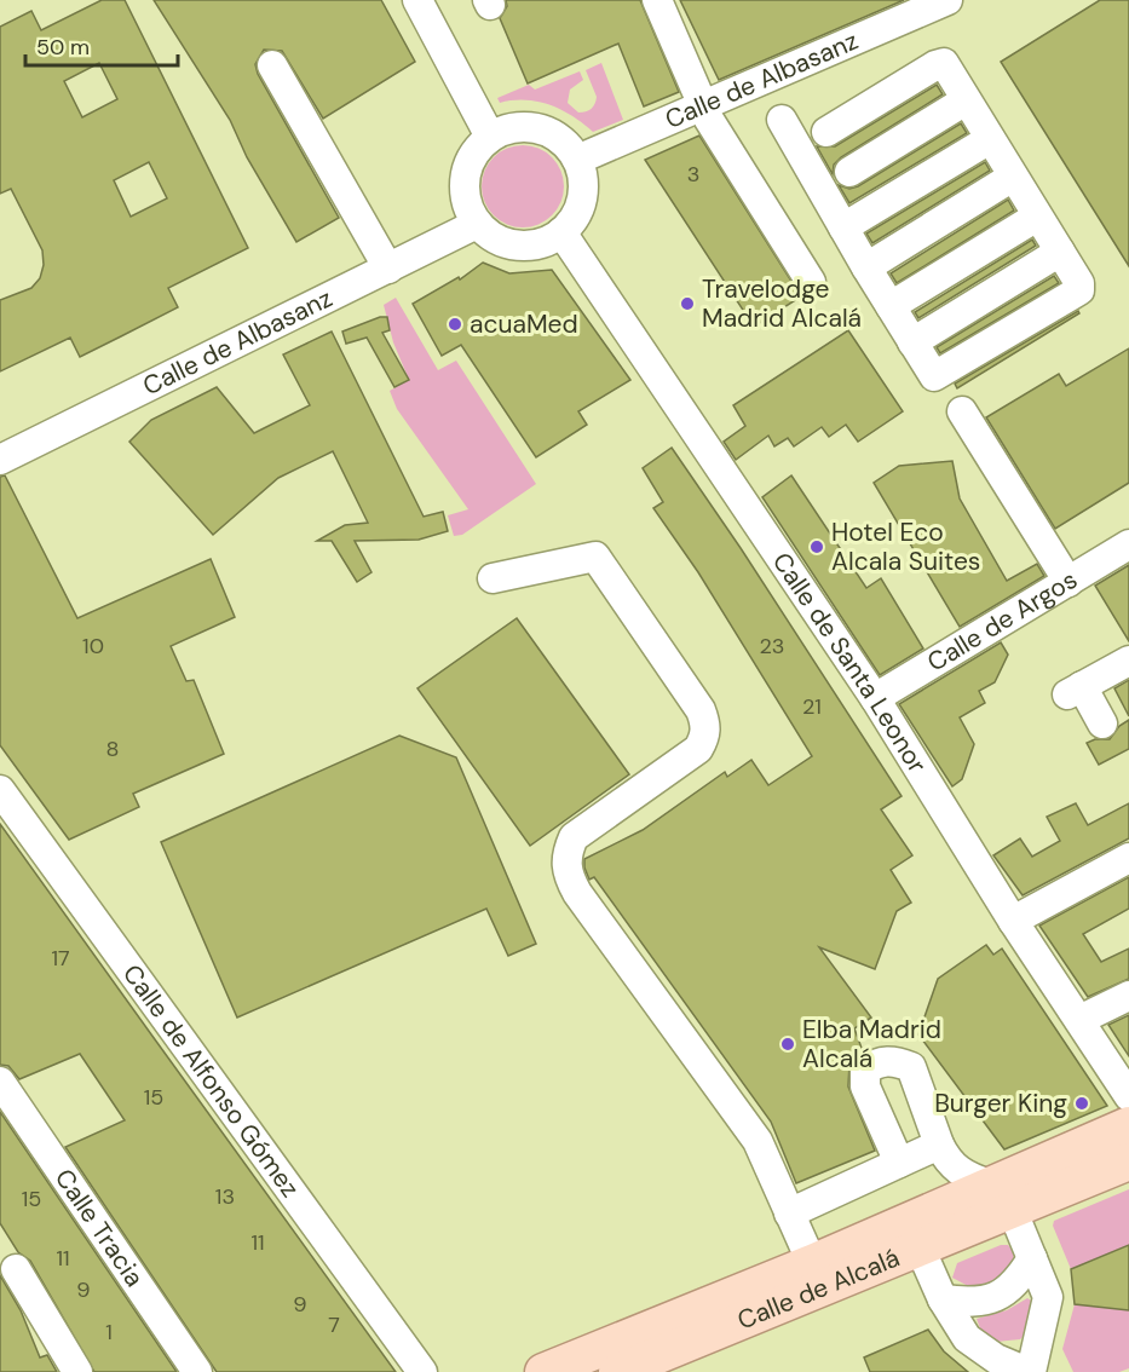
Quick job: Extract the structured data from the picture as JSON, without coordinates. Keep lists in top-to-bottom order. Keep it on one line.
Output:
{"streets":{"main road":["Calle de Alcalá"],"street":["Calle de Albasanz","Calle de Argos","Calle de Santa Leonor","Calle de Alfonso Gómez","Calle Tracia"]},"crossings":[["Calle de Albasanz","Calle de Santa Leonor"],["Calle de Argos","Calle de Santa Leonor"]],"places":["Travelodge Madrid Alcalá","acuaMed","Hotel Eco Alcala Suites","Elba Madrid Alcalá","Burger King"],"house_numbers":["3","10","23","21","8","17","15","13","15","11","11","9","9","7","1"],"scale_bar":"50 m"}
